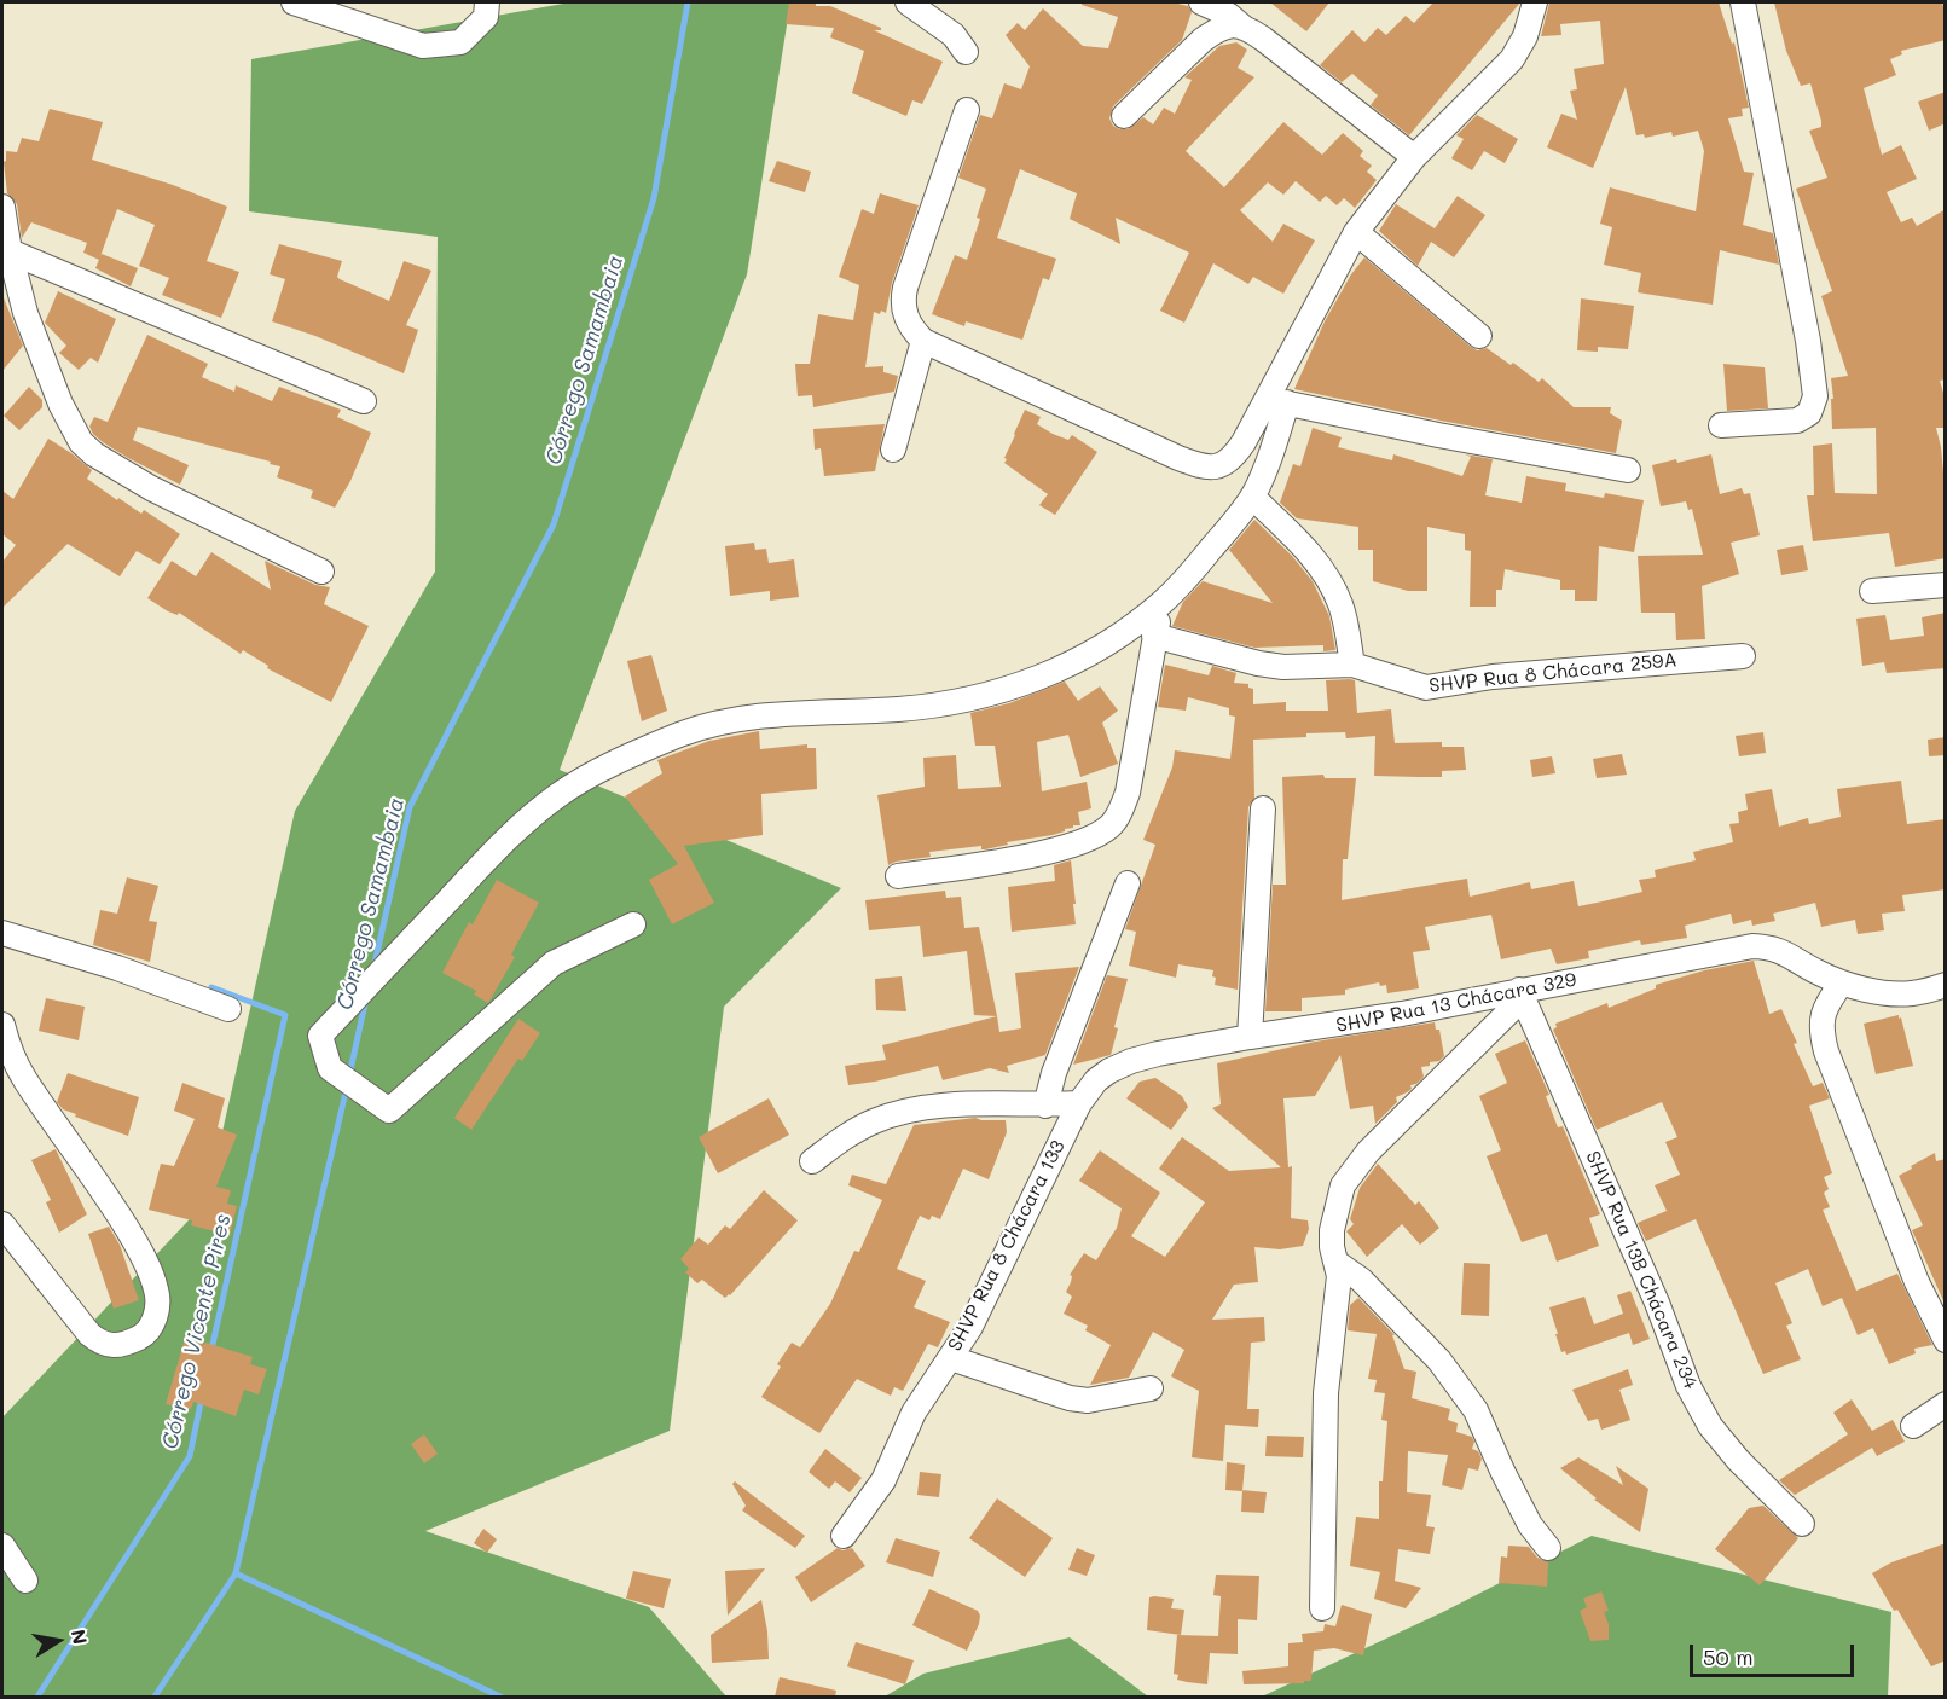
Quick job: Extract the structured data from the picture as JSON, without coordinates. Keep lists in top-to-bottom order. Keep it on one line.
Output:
{"streets":{"street":["SHVP Rua 8 Chácara 259A","SHVP Rua 13 Chácara 329","SHVP Rua 8 Chácara 133","SHVP Rua 13B Chácara 234"]},"crossings":[["SHVP Rua 13 Chácara 329","SHVP Rua 8 Chácara 133"],["SHVP Rua 13 Chácara 329","SHVP Rua 13B Chácara 234"]],"water":["Córrego Samambaia","Córrego Vicente Pires"],"scale_bar":"50 m","north":"right"}
